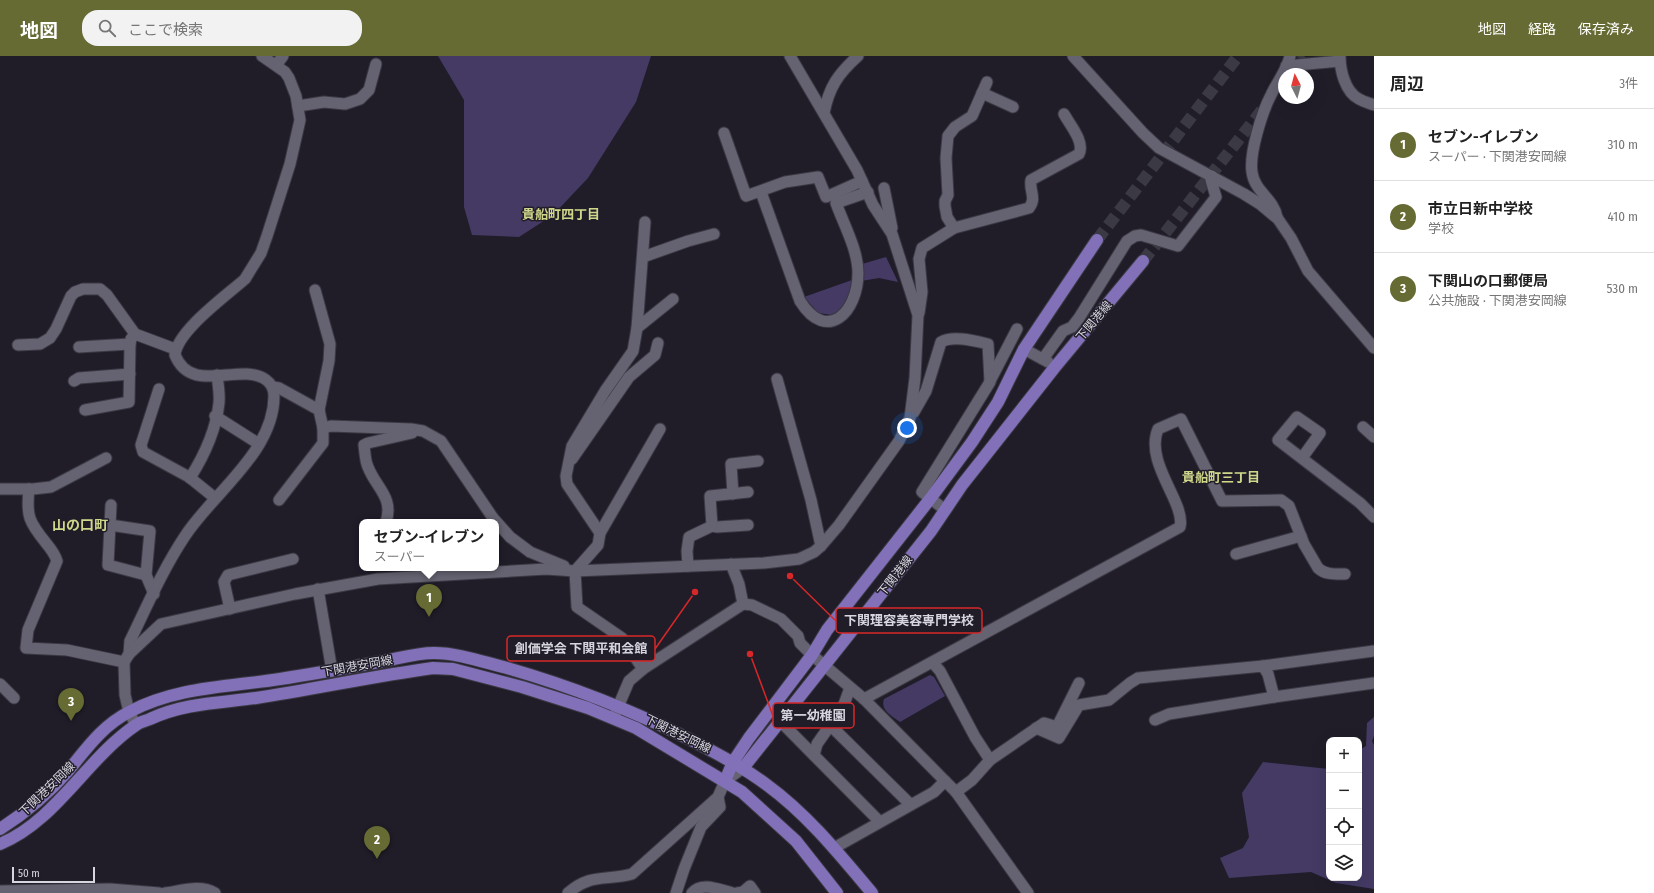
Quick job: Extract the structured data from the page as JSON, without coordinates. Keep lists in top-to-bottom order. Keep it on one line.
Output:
{"streets":{"main road":["下関港線","下関港安岡線"]},"crossings":[["下関港線","下関港安岡線"]],"districts":["貴船町四丁目","貴船町三丁目","山の口町"],"places":["下関理容美容専門学校","創価学会 下関平和会館","第一幼稚園"],"scale_bar":"50 m","north":"top","page":{"header":"地図","search":"ここで検索","nav":["地図","経路","保存済み"],"heading":["周辺","3件"],"list":[{"mark":"1","name":"セブン-イレブン","note":"スーパー · 下関港安岡線","value":"310 m"},{"mark":"2","name":"市立日新中学校","note":"学校","value":"410 m"},{"mark":"3","name":"下関山の口郵便局","note":"公共施設 · 下関港安岡線","value":"530 m"}],"popup":["セブン-イレブン","スーパー"],"pins":["1","3","2"],"map_buttons":["+","−"],"scale":"50 m"}}
